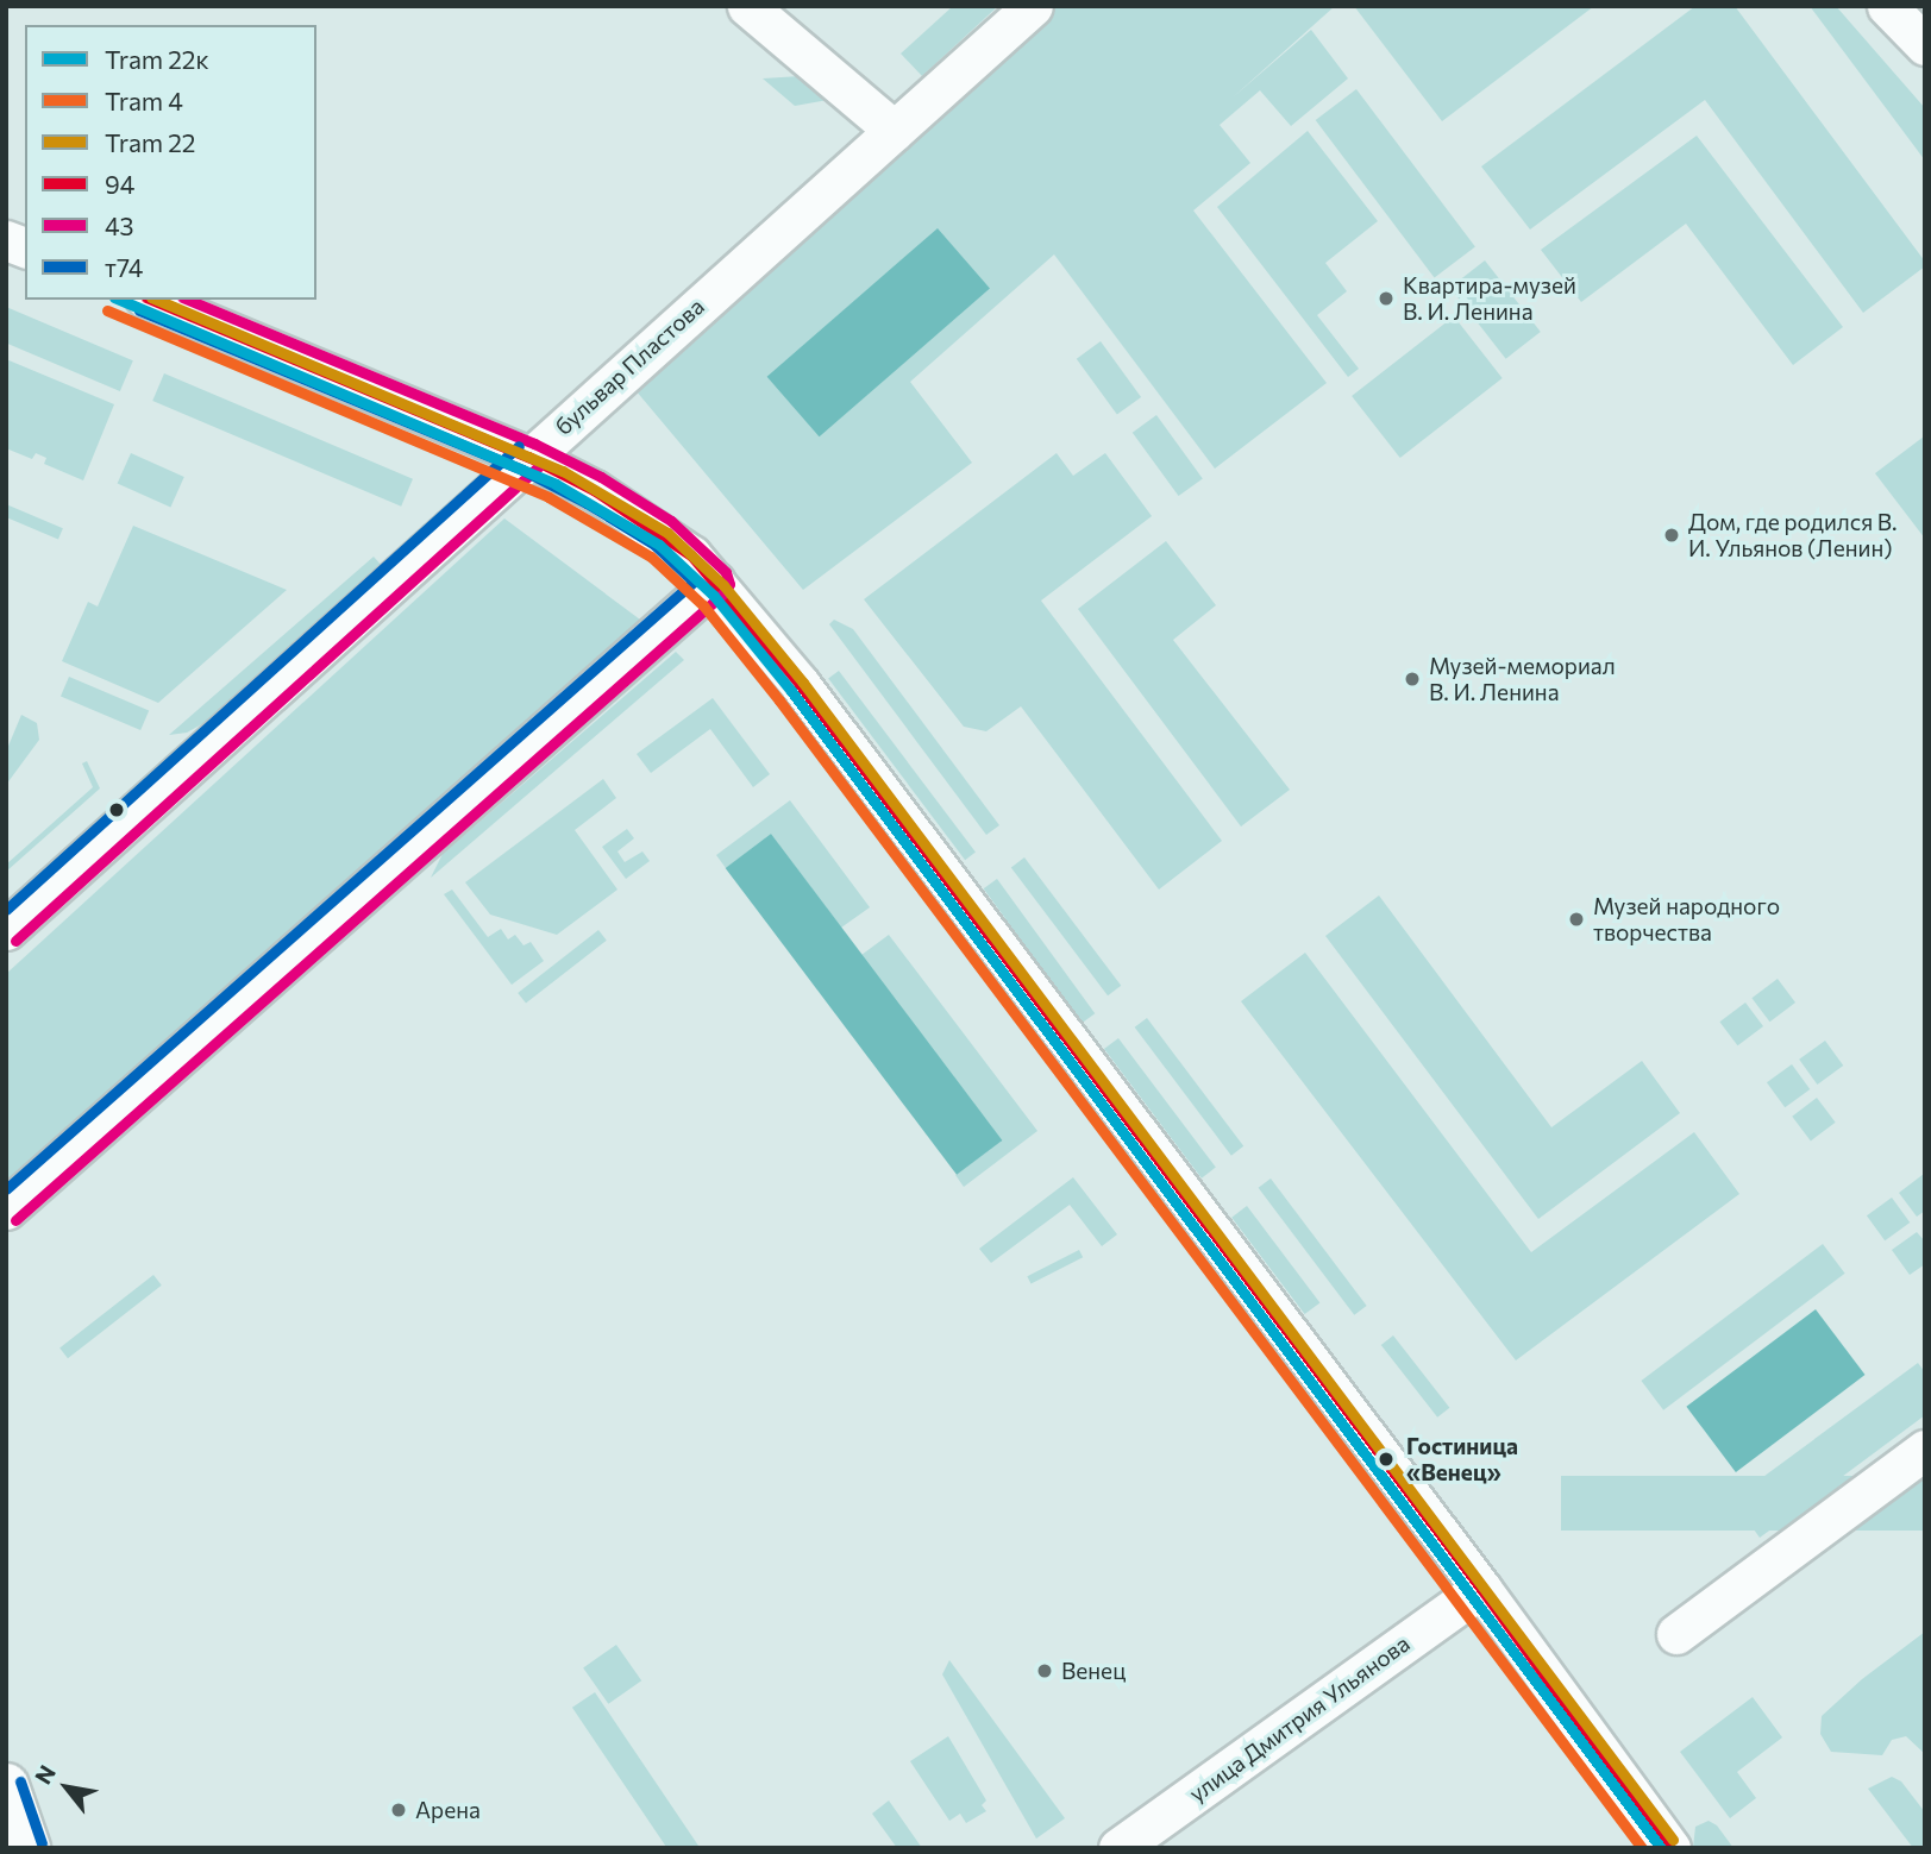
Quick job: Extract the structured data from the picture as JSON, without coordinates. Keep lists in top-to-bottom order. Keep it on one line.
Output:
{"streets":{"street":["бульвар Пластова","улица Дмитрия Ульянова"]},"places":["Квартира-музей В. И. Ленина","Дом, где родился В. И. Ульянов (Ленин)","Музей-мемориал В. И. Ленина","Музей народного творчества","Гостиница «Венец»","Венец","Арена"],"lines":["tram line 22к","tram line 22","transit line 94","transit line 43","tram line 4","transit line т74"],"legend":["Tram 22к","Tram 4","Tram 22","94","43","т74"],"north":"top left"}
